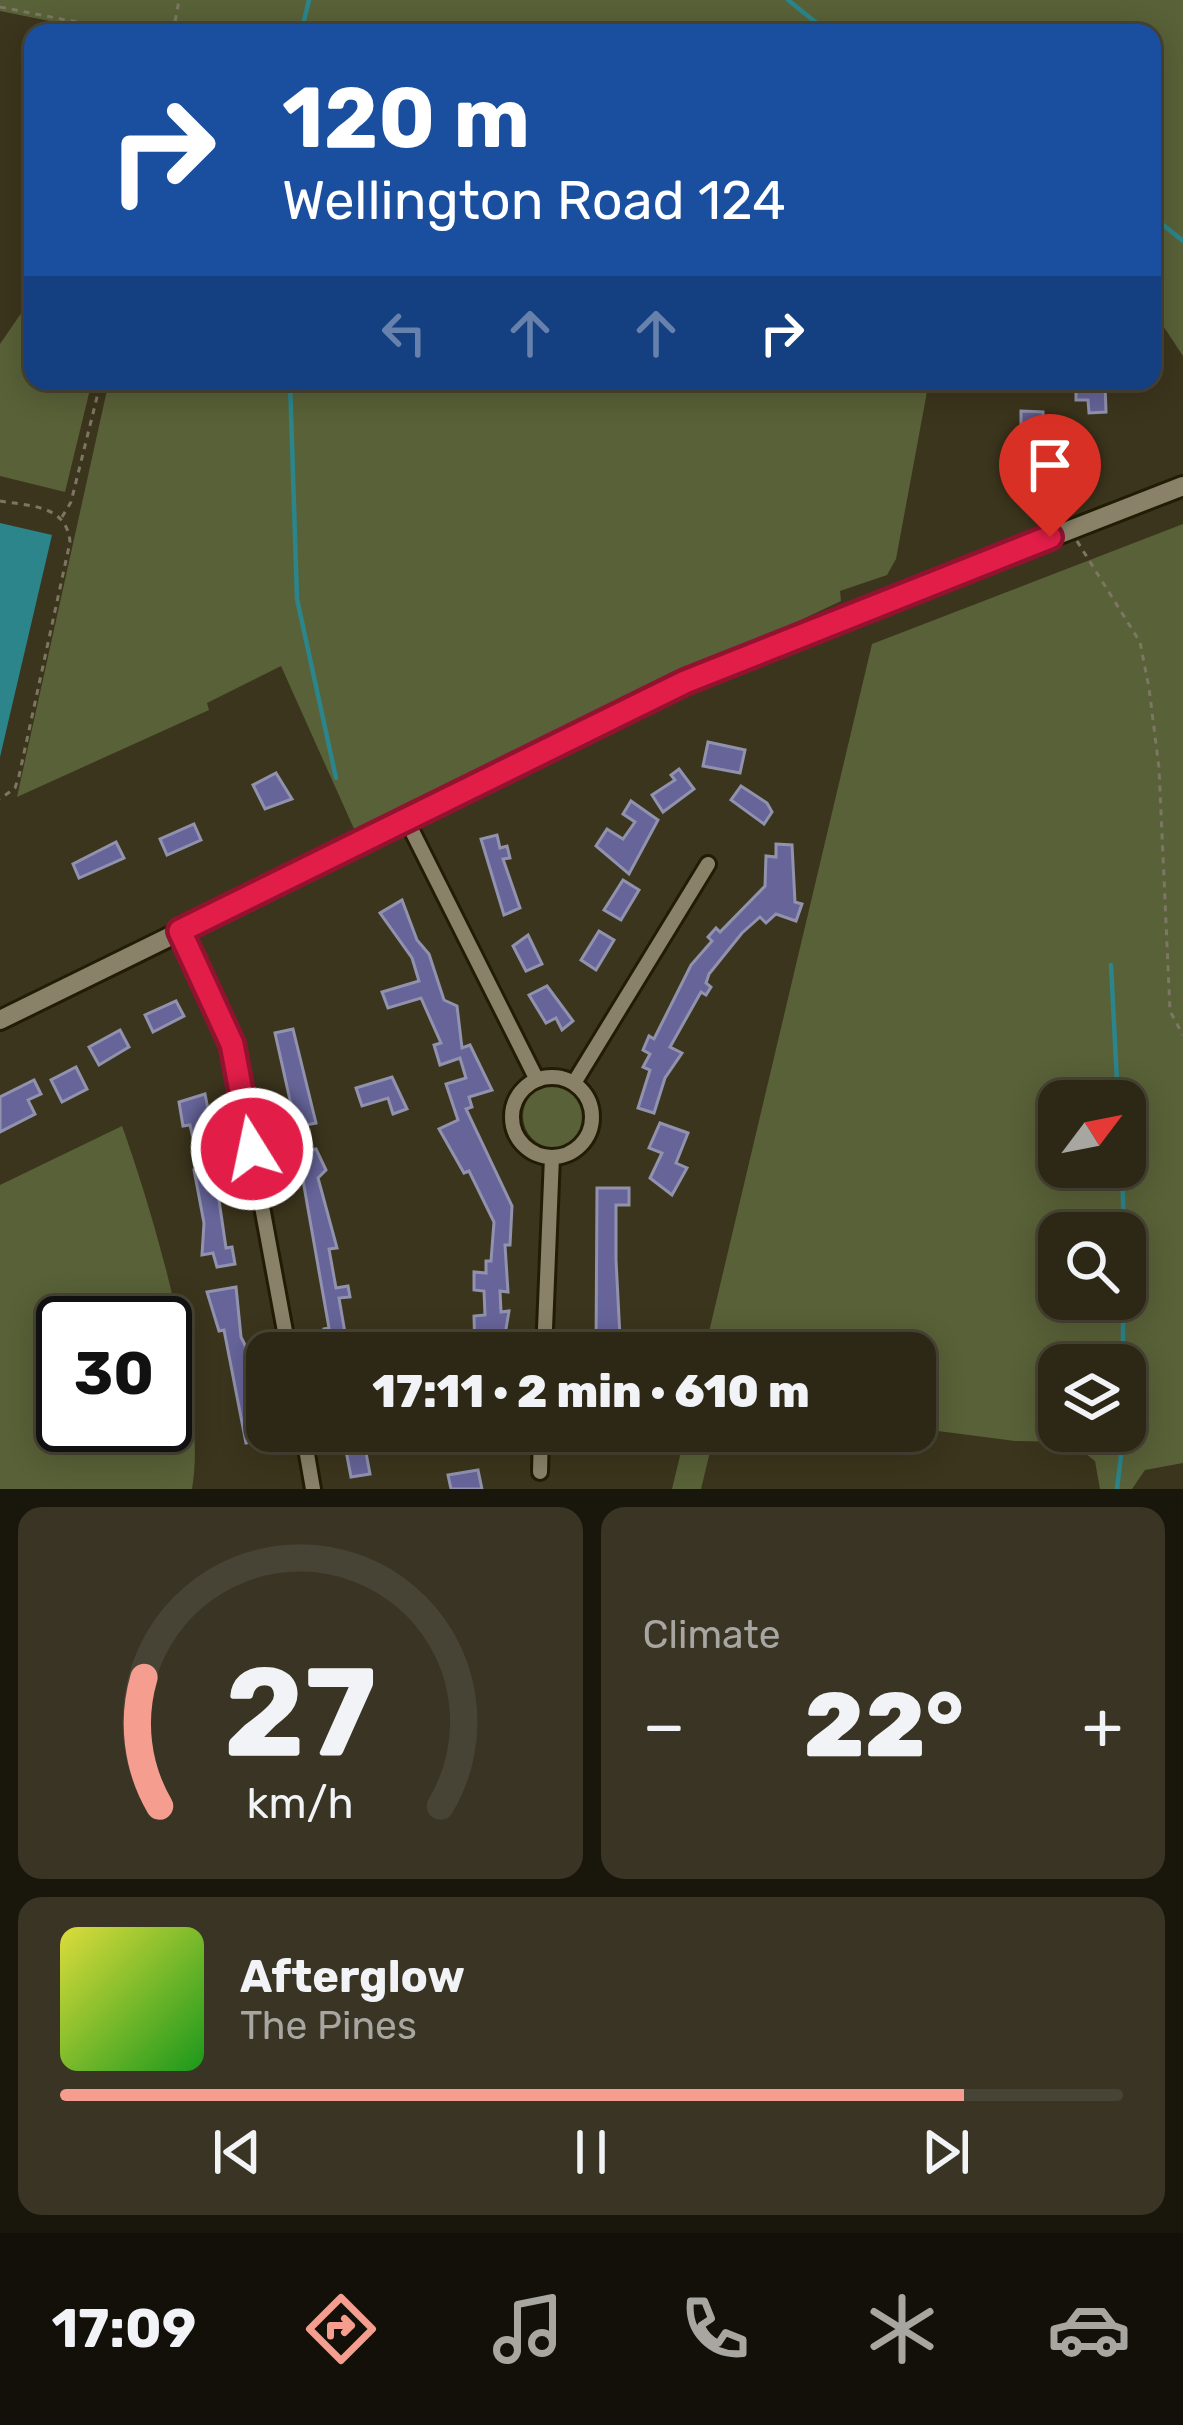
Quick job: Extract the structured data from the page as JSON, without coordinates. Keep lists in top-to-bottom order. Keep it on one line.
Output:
{"north":"top right","page":{"turn":["120 m","Wellington Road 124"],"limit":"30","trip":"17:11 · 2 min · 610 m","tile":"Climate","heat":["−","22°","+"],"song":["Afterglow","The Pines"],"tabs":"17:09","gauge":["27","km/h"]}}
